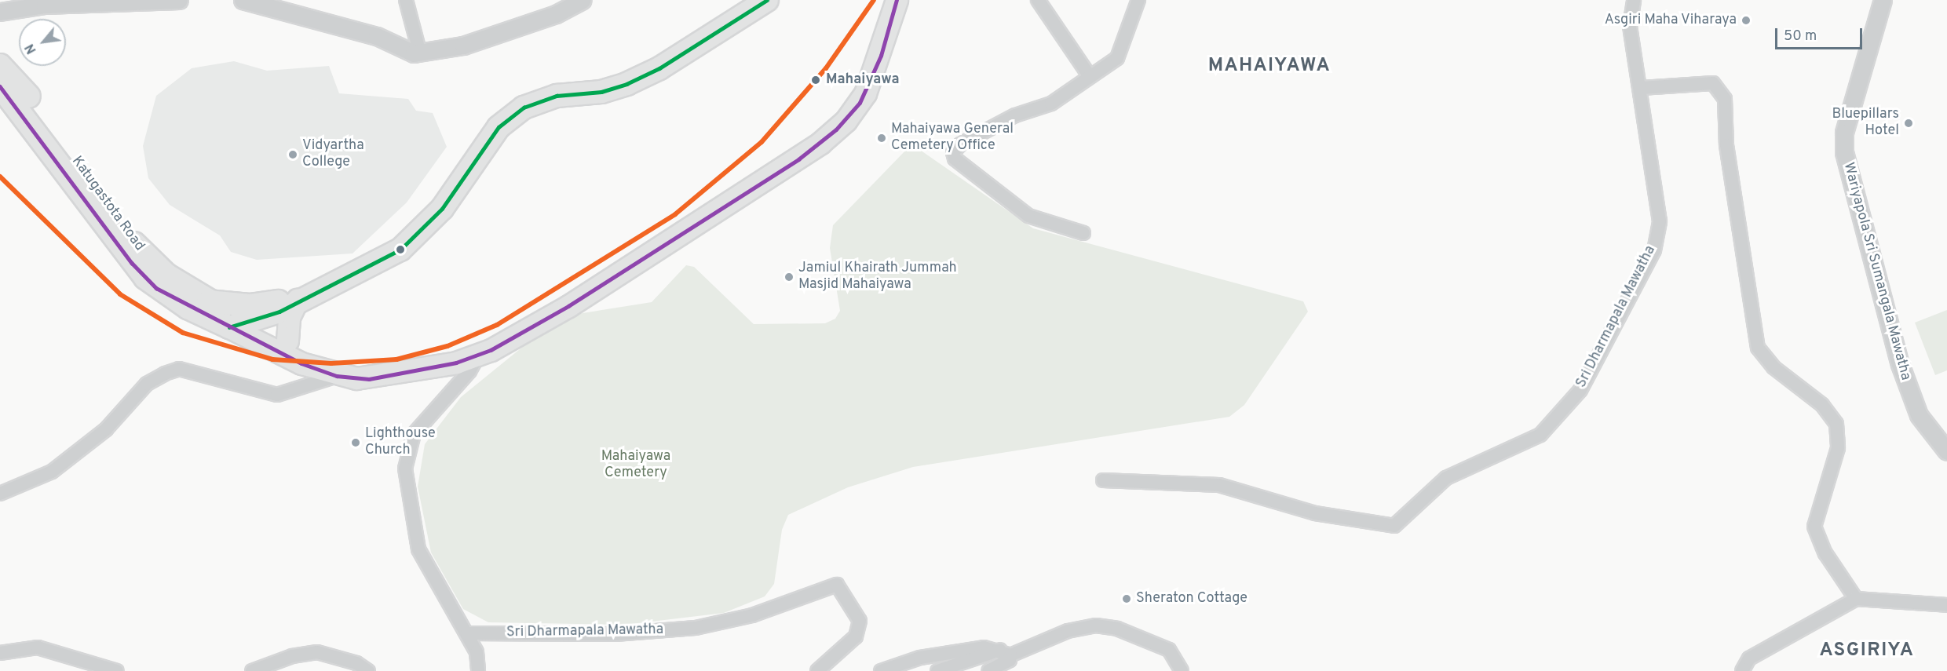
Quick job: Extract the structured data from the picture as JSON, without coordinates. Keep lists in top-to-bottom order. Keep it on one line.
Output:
{"streets":{"highway":["Katugastota Road"],"street":["Wariyapola Sri Sumangala Mawatha","Sri Dharmapala Mawatha"]},"districts":["MAHAIYAWA","ASGIRIYA"],"parks":["Mahaiyawa Cemetery"],"places":["Asgiri Maha Viharaya","Mahaiyawa","Bluepillars Hotel","Mahaiyawa General Cemetery Office","Vidyartha College","Jamiul Khairath Jummah Masjid Mahaiyawa","Lighthouse Church","Sheraton Cottage"],"scale_bar":"50 m","north":"bottom left"}
